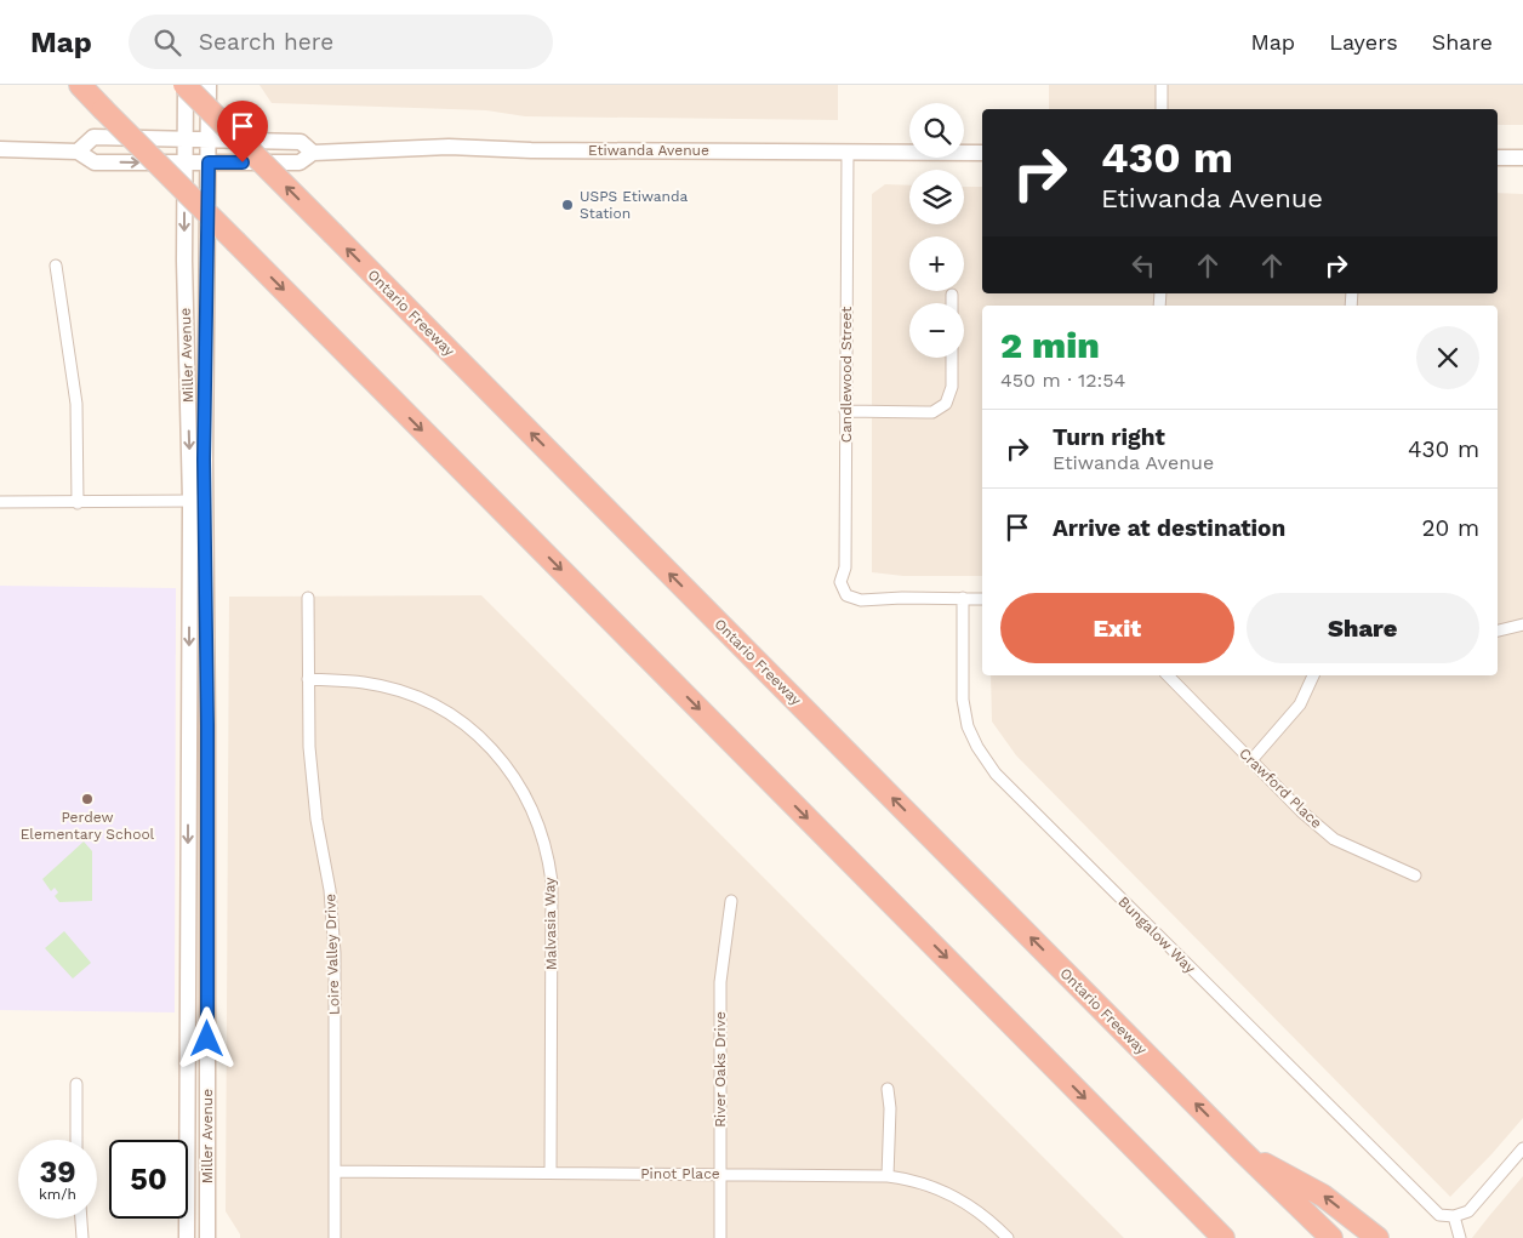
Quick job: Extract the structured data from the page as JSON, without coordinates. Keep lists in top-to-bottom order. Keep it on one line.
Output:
{"streets":{"highway":["Ontario Freeway"],"main road":["Etiwanda Avenue","Miller Avenue"],"street":["Candlewood Street","Crawford Place","Malvasia Way","Bungalow Way","Loire Valley Drive","River Oaks Drive","Pinot Place"]},"crossings":[["Etiwanda Avenue","Miller Avenue"],["Etiwanda Avenue","Candlewood Street"],["Ontario Freeway","Miller Avenue"],["Candlewood Street","Bungalow Way"],["Malvasia Way","Loire Valley Drive"],["Malvasia Way","Pinot Place"],["Loire Valley Drive","Pinot Place"],["River Oaks Drive","Pinot Place"]],"places":["USPS Etiwanda Station","Perdew Elementary School"],"page":{"header":"Map","search":"Search here","nav":["Map","Layers","Share"],"map_buttons":["+","−"],"turn":["430 m","Etiwanda Avenue"],"heading":["2 min","450 m · 12:54"],"list":[{"name":"Turn right","note":"Etiwanda Avenue","value":"430 m"},{"name":"Arrive at destination","value":"20 m"}],"buttons":["Exit","Share"],"speed":"39 km/h","limit":"50"}}
